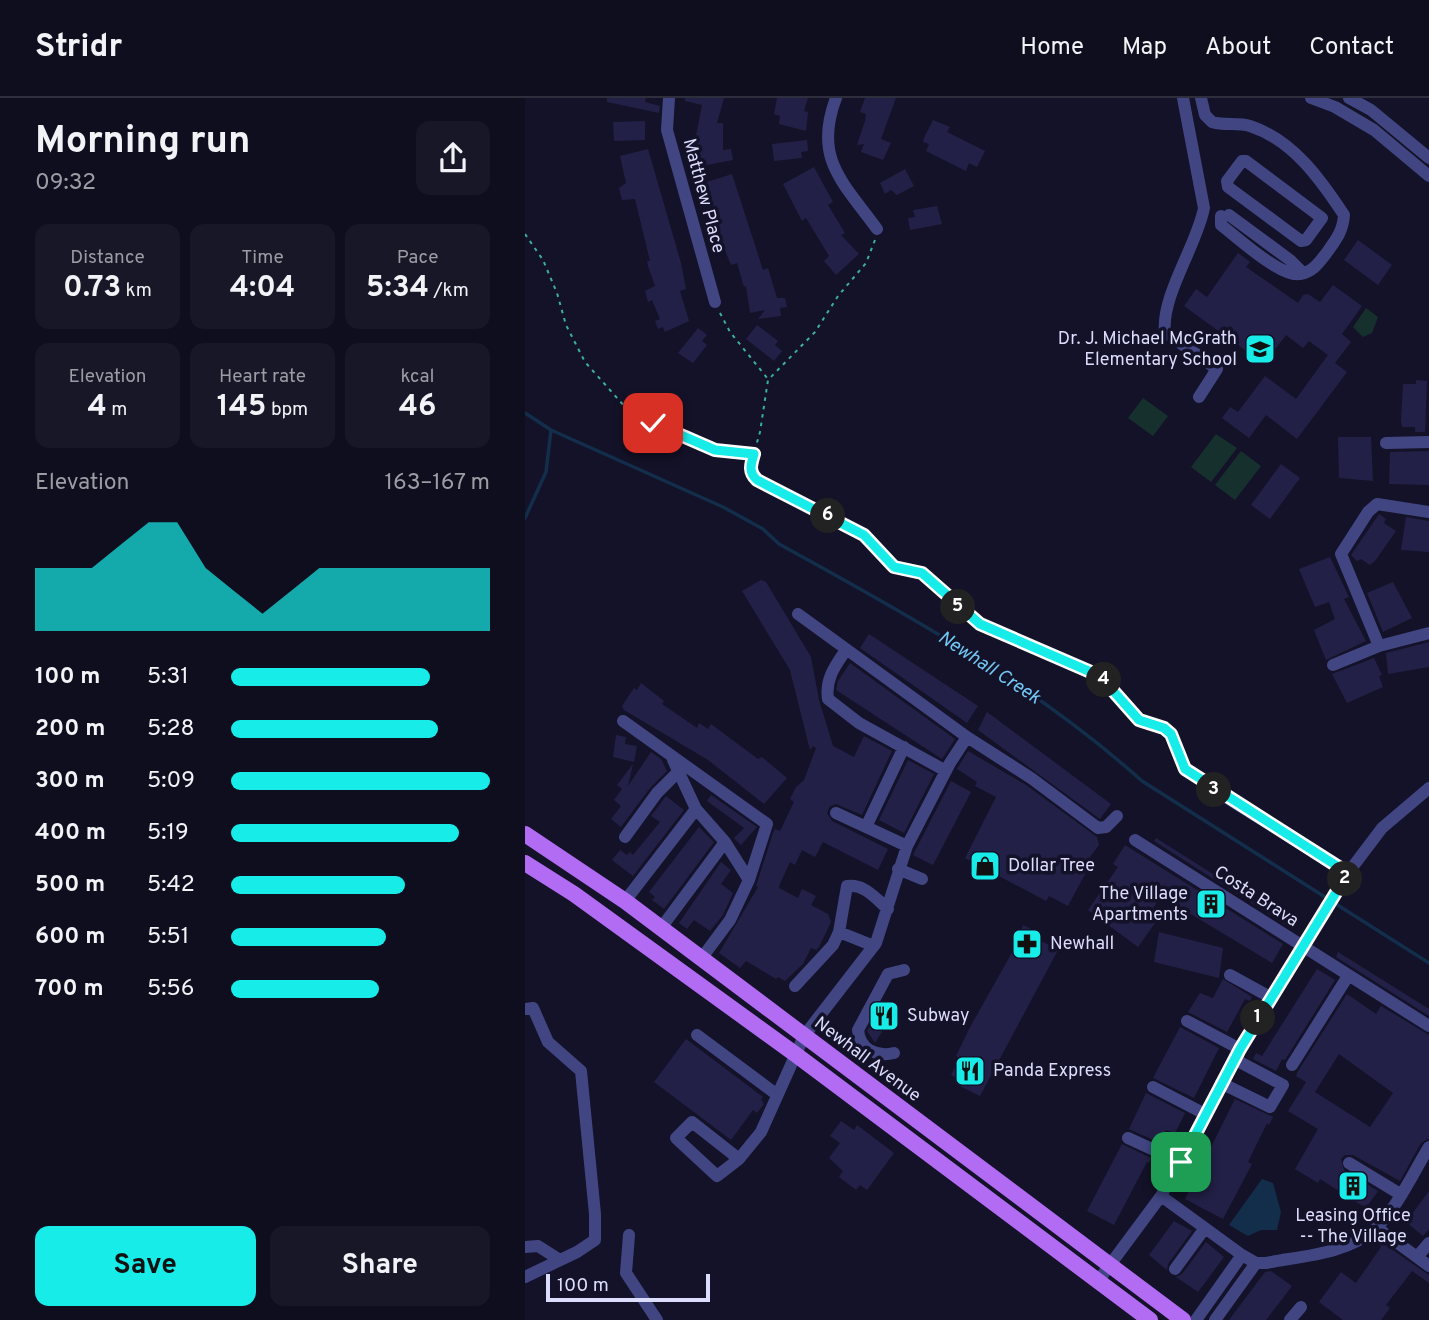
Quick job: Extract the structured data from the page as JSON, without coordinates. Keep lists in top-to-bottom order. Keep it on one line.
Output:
{"streets":{"main road":["Newhall Avenue"],"street":["Matthew Place","Costa Brava"]},"water":["Newhall Creek"],"places":{"school or university":["Dr. J. Michael McGrath Elementary School"],"shop":["Dollar Tree"],"building":["The Village Apartments","Leasing Office -- The Village"],"pharmacy":["Newhall"],"restaurant":["Subway","Panda Express"]},"scale_bar":"100 m","page":{"header":"Stridr","nav":["Home","Map","About","Contact"],"heading":["Morning run","09:32"],"stats":[["Distance","0.73 km"],["Time","4:04"],["Pace","5:34 /km"],["Elevation","4 m"],["Heart rate","145 bpm"],["kcal","46"]],"chart":["Elevation","163–167 m"],"pins":["6","5","4","3","2","1"],"list":[{"name":"100 m","note":"5:31"},{"name":"200 m","note":"5:28"},{"name":"300 m","note":"5:09"},{"name":"400 m","note":"5:19"},{"name":"500 m","note":"5:42"},{"name":"600 m","note":"5:51"},{"name":"700 m","note":"5:56"}],"buttons":["Save","Share"],"scale":"100 m"}}
